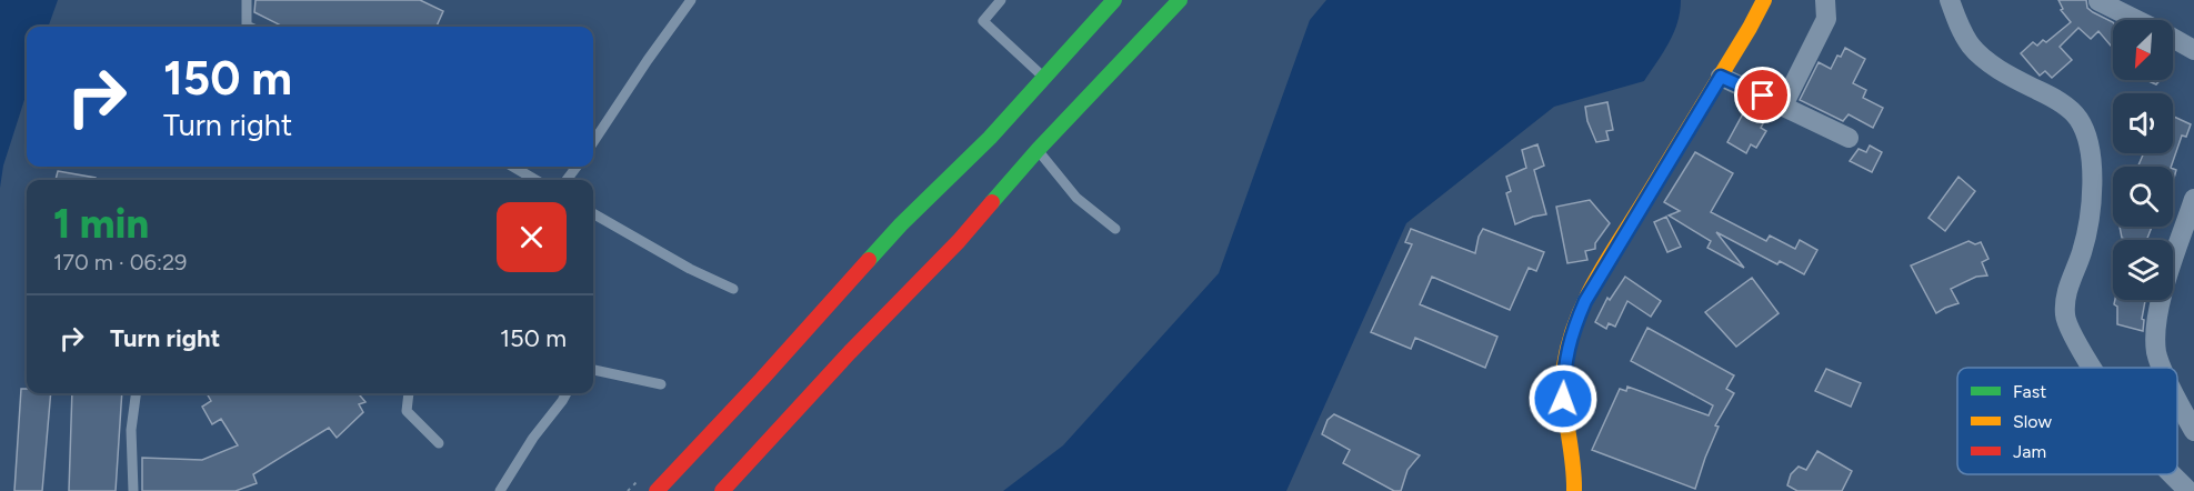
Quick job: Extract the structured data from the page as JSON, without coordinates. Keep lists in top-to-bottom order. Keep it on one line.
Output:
{"legend":["Fast","Slow","Jam"],"north":"bottom left","page":{"turn":["150 m","Turn right"],"heading":["1 min","170 m · 06:29"],"list":[{"name":"Turn right","value":"150 m"}]}}
